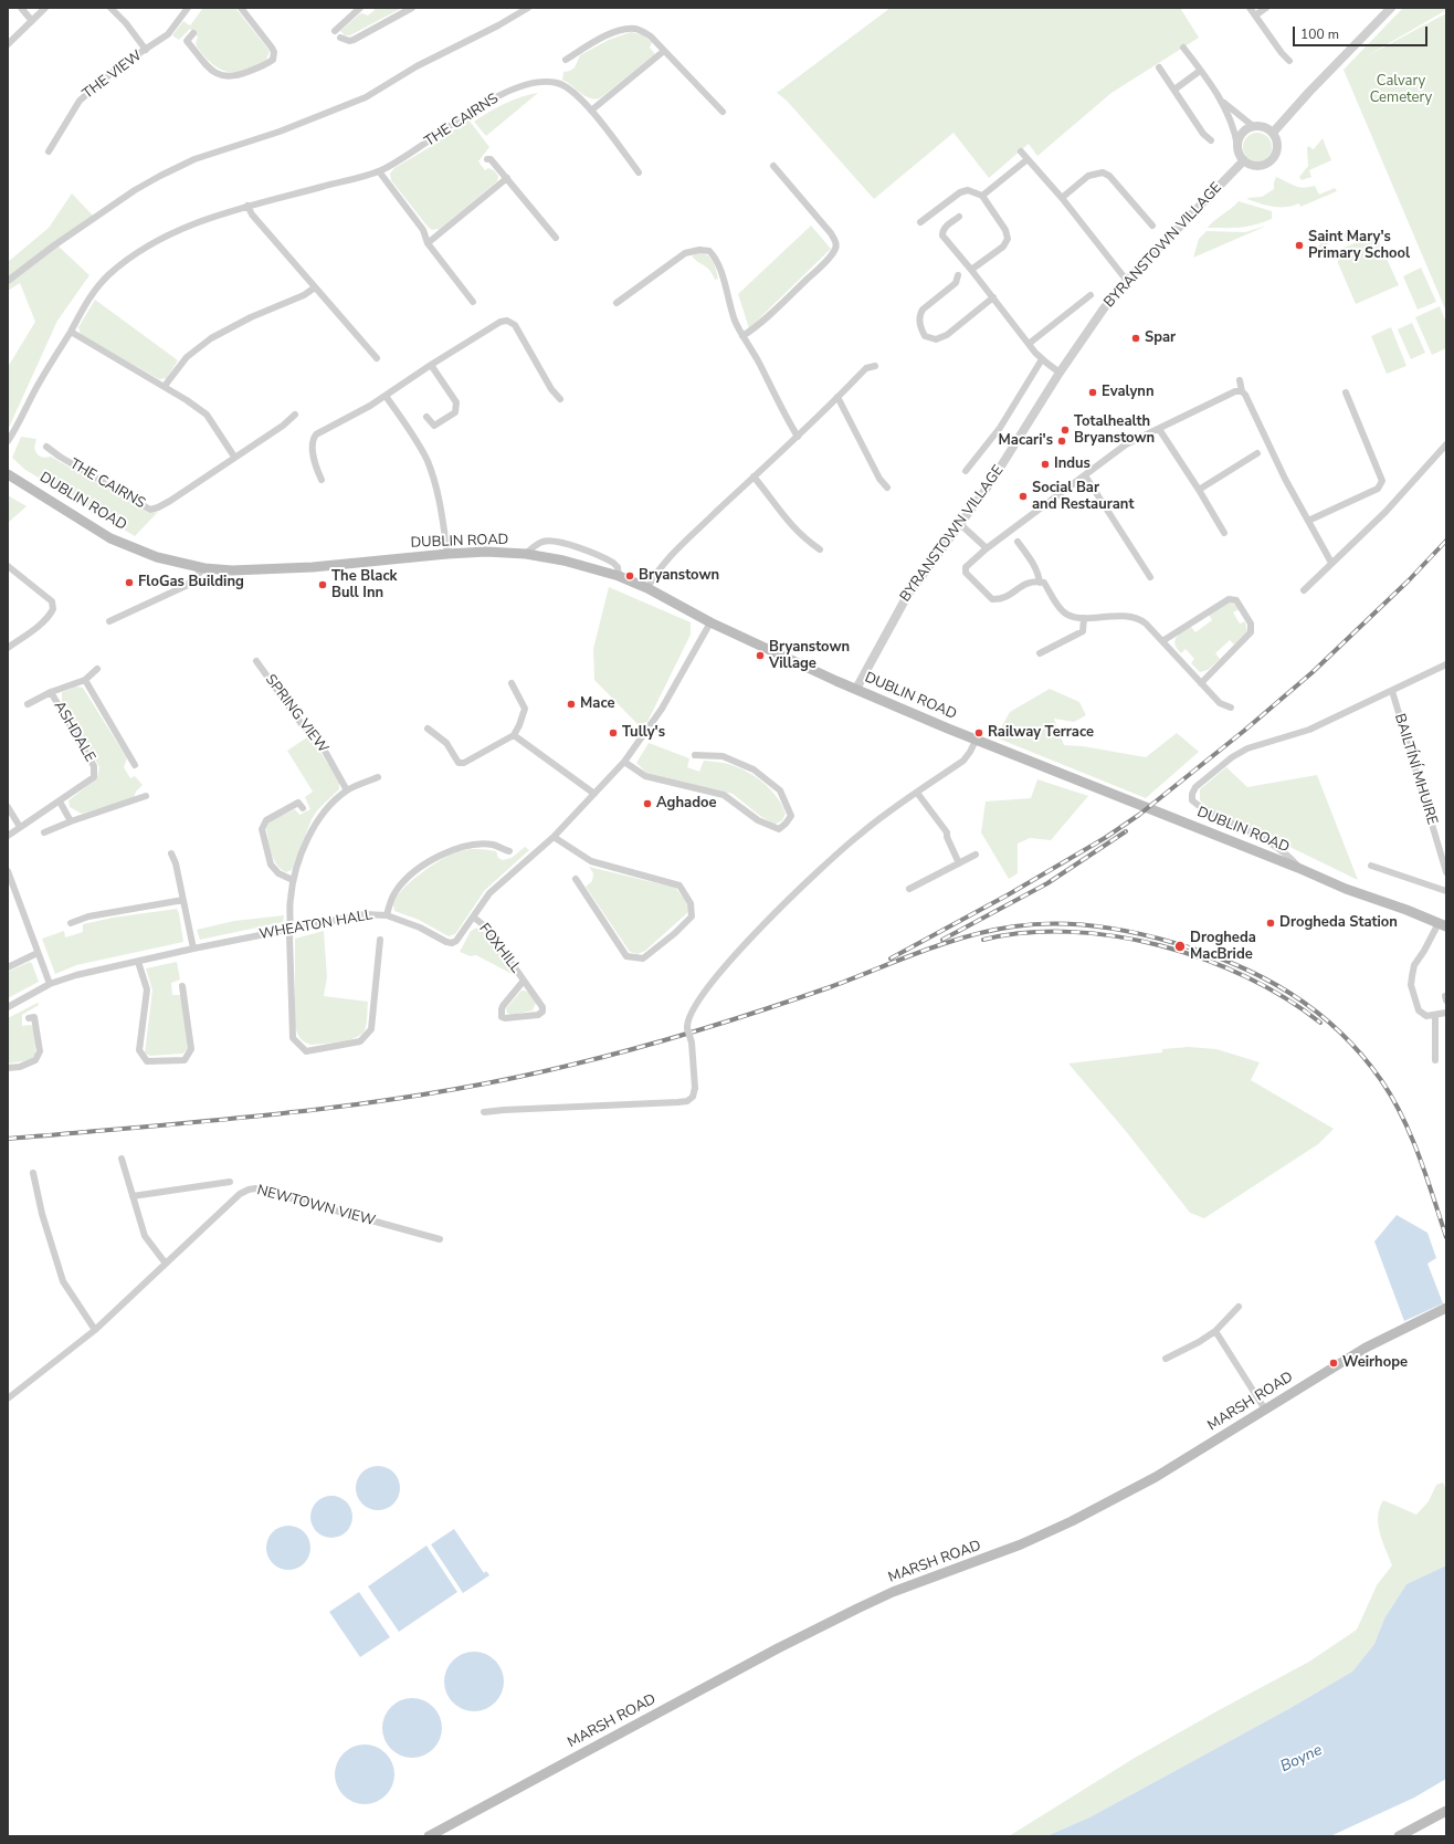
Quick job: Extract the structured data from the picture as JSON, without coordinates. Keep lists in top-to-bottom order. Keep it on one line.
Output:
{"streets":{"main road":["DUBLIN ROAD","MARSH ROAD"],"street":["THE VIEW","THE CAIRNS","BYRANSTOWN VILLAGE","SPRING VIEW","ASHDALE","BAILTÍNÍ MHUIRE","WHEATON HALL","FOXHILL","NEWTOWN VIEW"]},"crossings":[["BYRANSTOWN VILLAGE","DUBLIN ROAD"],["DUBLIN ROAD","WHEATON HALL"],["WHEATON HALL","FOXHILL"]],"water":["Boyne"],"parks":["Calvary Cemetery"],"places":["Saint Mary's Primary School","Spar","Evalynn","Totalhealth Bryanstown","Macari's","Indus","Social Bar and Restaurant","Bryanstown","FloGas Building","The Black Bull Inn","Bryanstown Village","Mace","Tully's","Railway Terrace","Aghadoe","Drogheda Station","Drogheda MacBride","Weirhope"],"scale_bar":"100 m"}
